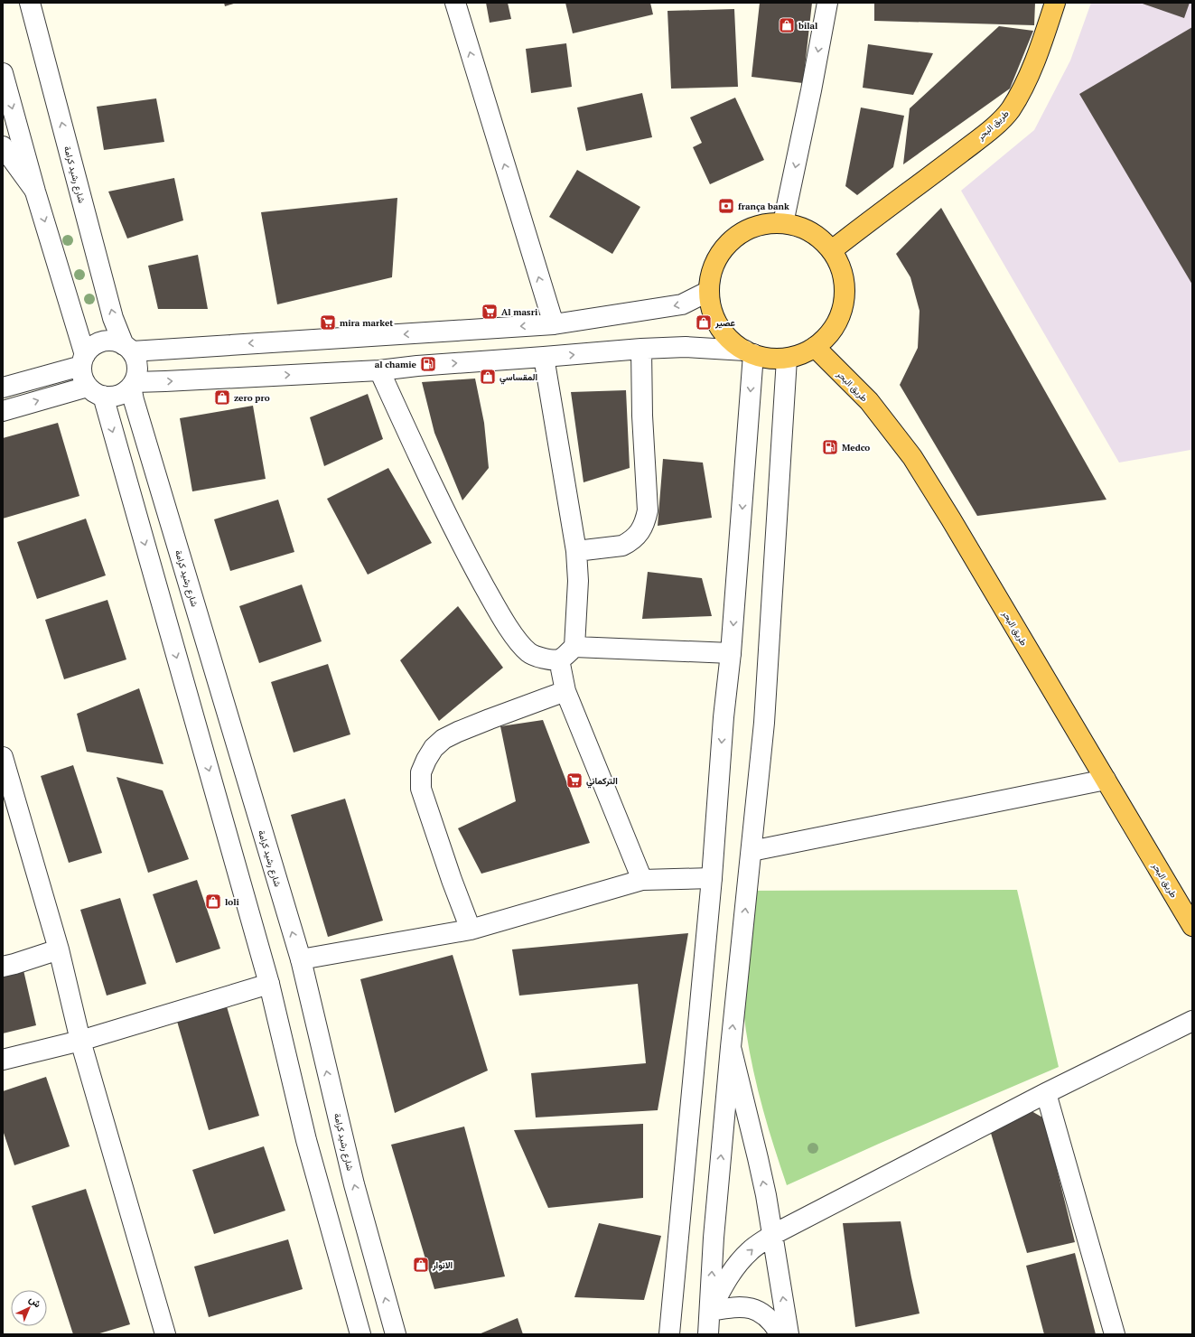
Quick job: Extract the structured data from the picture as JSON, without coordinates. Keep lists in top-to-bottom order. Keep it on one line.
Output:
{"streets":{"highway":["طريق البحر"],"street":["شارع رشيد كرامة"]},"places":{"shop":["bilal","عصير","المقساسي","zero pro","loli","الانوار"],"bank":["frança bank"],"supermarket":["Al masri","mira market","التركماني"],"fuel station":["al chamie","Medco"]},"north":"top right"}
